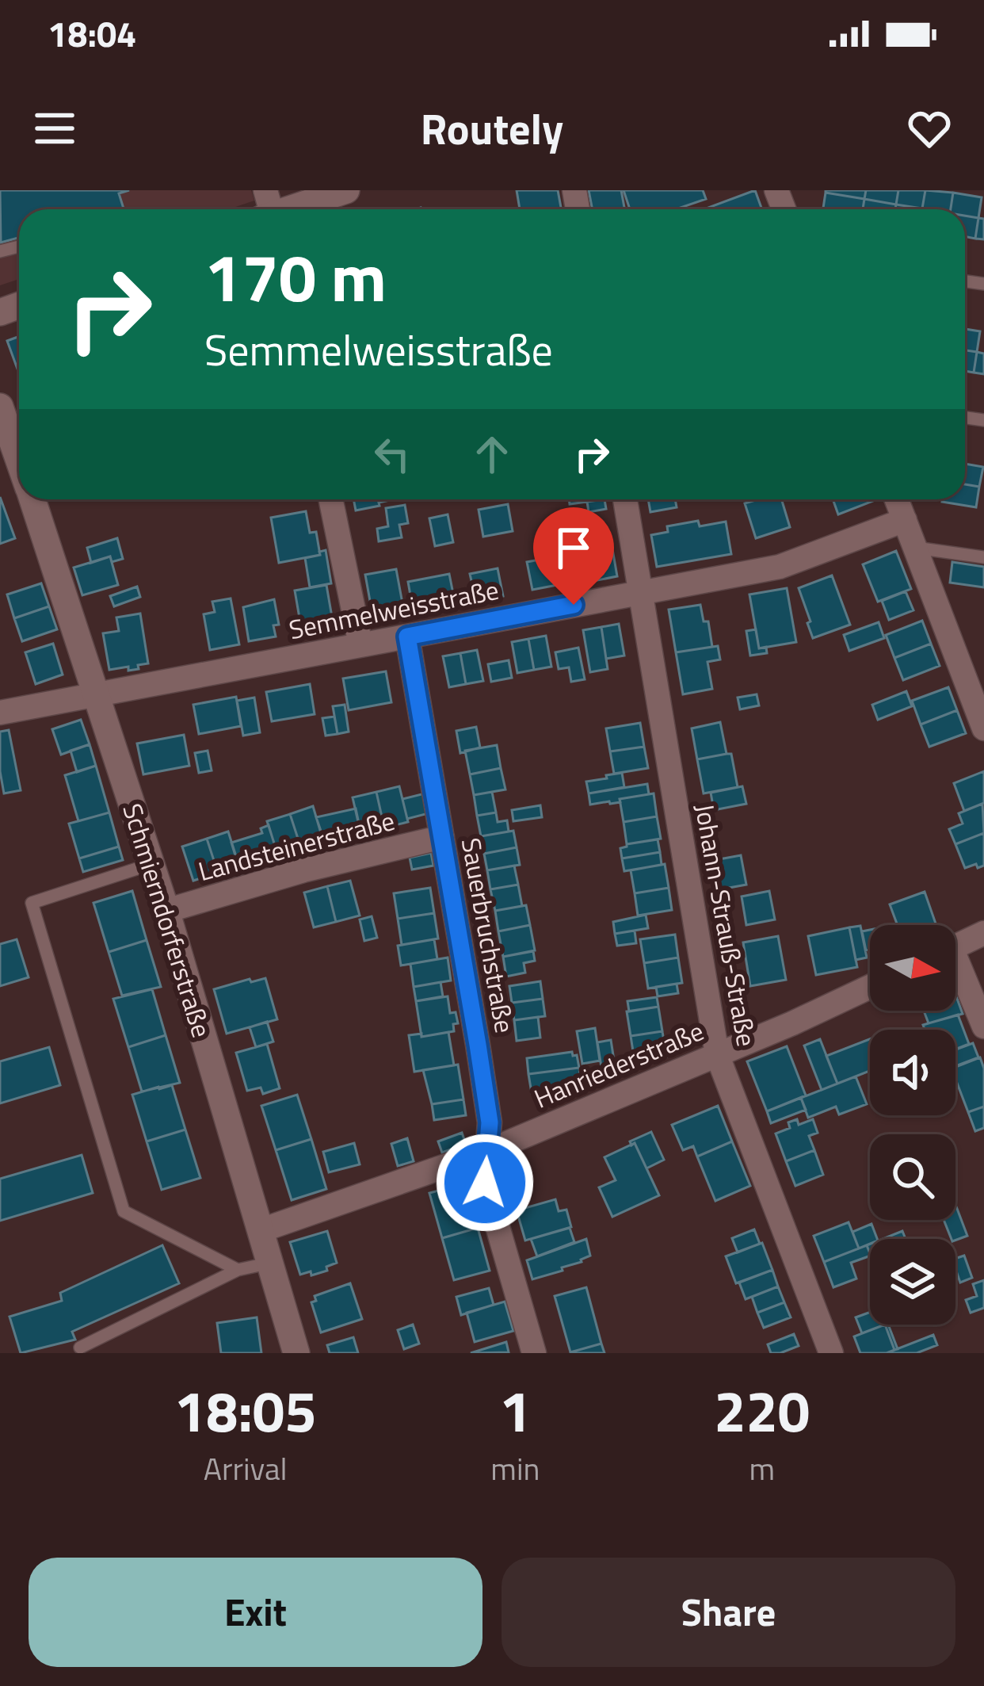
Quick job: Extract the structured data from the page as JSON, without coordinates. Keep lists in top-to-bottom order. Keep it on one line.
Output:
{"streets":{"street":["Semmelweisstraße","Landsteinerstraße","Schmierndorferstraße","Johann-Strauß-Straße","Sauerbruchstraße","Hanriederstraße"]},"crossings":[["Semmelweisstraße","Schmierndorferstraße"],["Semmelweisstraße","Johann-Strauß-Straße"],["Semmelweisstraße","Sauerbruchstraße"],["Landsteinerstraße","Schmierndorferstraße"],["Landsteinerstraße","Sauerbruchstraße"],["Schmierndorferstraße","Hanriederstraße"],["Johann-Strauß-Straße","Hanriederstraße"],["Sauerbruchstraße","Hanriederstraße"]],"north":"right","page":{"status":"18:04","header":"Routely","turn":["170 m","Semmelweisstraße"],"eta":["18:05","Arrival","1","min","220","m"],"buttons":["Exit","Share"]}}
